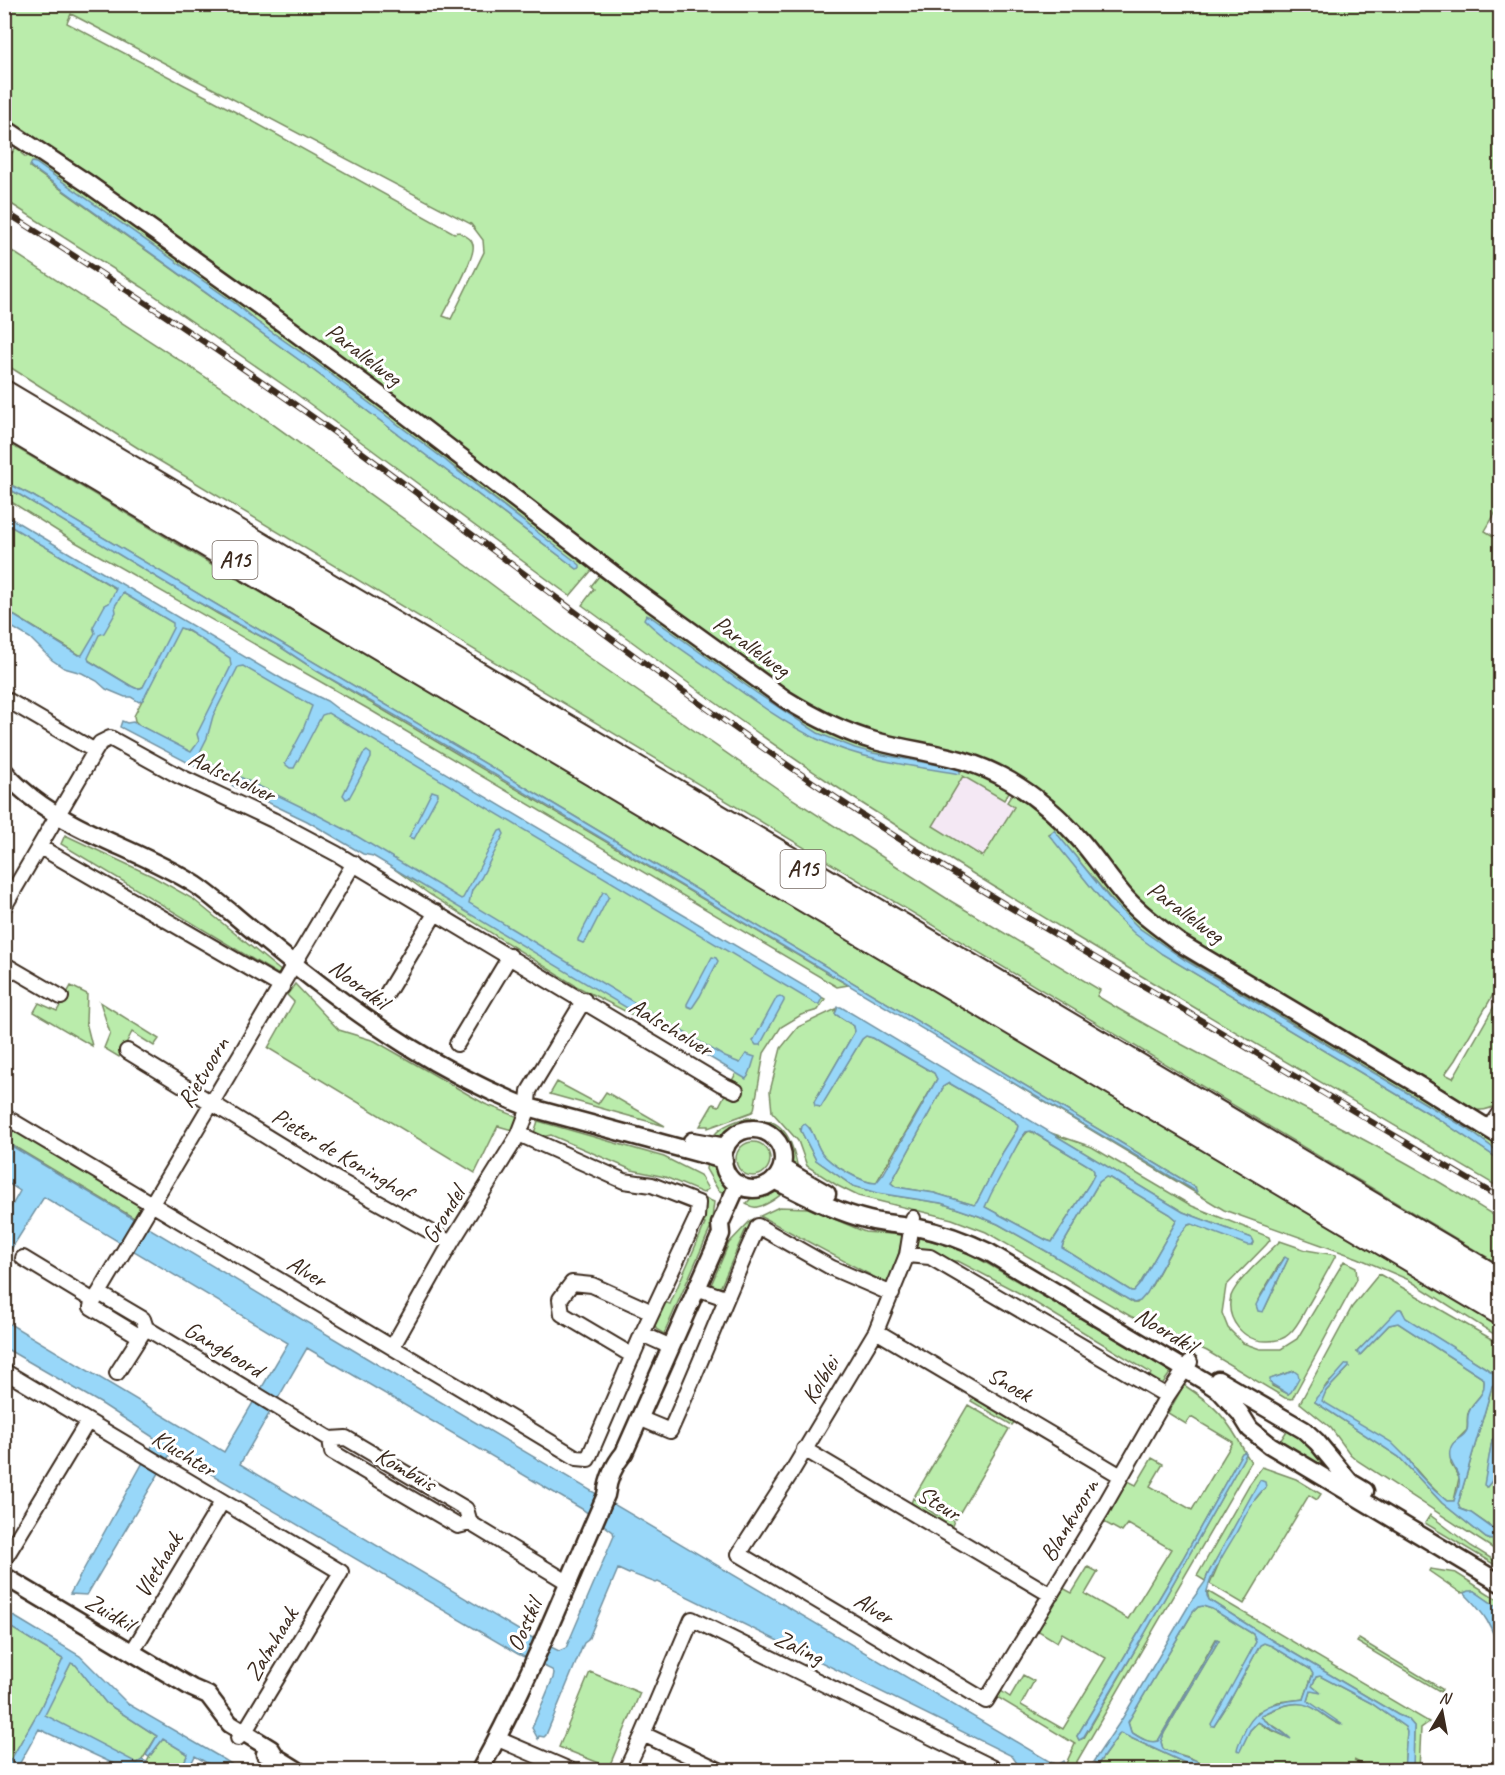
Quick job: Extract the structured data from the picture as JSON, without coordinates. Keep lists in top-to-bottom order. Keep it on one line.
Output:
{"streets":{"highway":["A15"],"street":["Parallelweg","Aalscholver","Noordkil","Rietvoorn","Pieter de Koninghof","Grondel","Alver","Gangboord","Kolblei","Snoek","Kluchter","Kombuis","Steur","Blankvoorn","Vlethaak","Zuidkil","Oostkil","Zalmhaak","Zaling"]},"crossings":[["Noordkil","Rietvoorn"],["Noordkil","Grondel"],["Noordkil","Kolblei"],["Noordkil","Blankvoorn"],["Noordkil","Oostkil"],["Rietvoorn","Pieter de Koninghof"],["Rietvoorn","Alver"],["Pieter de Koninghof","Grondel"],["Grondel","Alver"],["Alver","Kolblei"],["Alver","Blankvoorn"],["Gangboord","Kombuis"],["Kolblei","Snoek"],["Kolblei","Steur"],["Snoek","Blankvoorn"],["Kluchter","Vlethaak"],["Kluchter","Zalmhaak"],["Kombuis","Oostkil"],["Steur","Blankvoorn"],["Vlethaak","Zuidkil"],["Zuidkil","Zalmhaak"]],"north":"top"}
